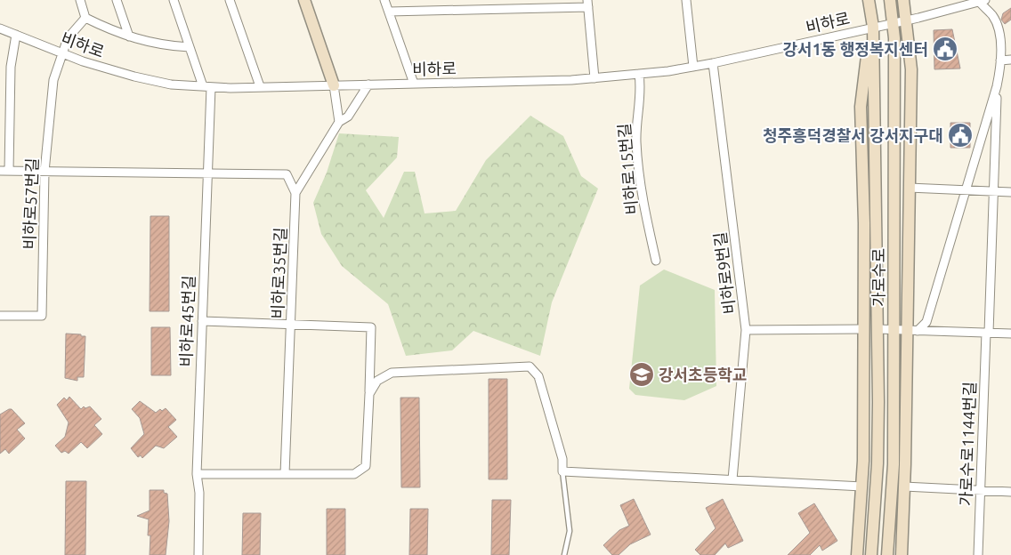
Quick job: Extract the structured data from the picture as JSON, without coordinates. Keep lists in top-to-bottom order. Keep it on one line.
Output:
{"streets":{"main road":["가로수로"],"street":["비하로","비하로15번길","비하로57번길","비하로35번길","비하로9번길","비하로45번길","가로수로1144번길"]},"crossings":[["비하로","비하로15번길"],["비하로","비하로57번길"],["비하로","비하로35번길"],["비하로","비하로9번길"],["비하로","가로수로"],["비하로","비하로45번길"]],"places":{"public building":["강서1동 행정복지센터","청주흥덕경찰서 강서지구대"],"school or university":["강서초등학교"]}}
